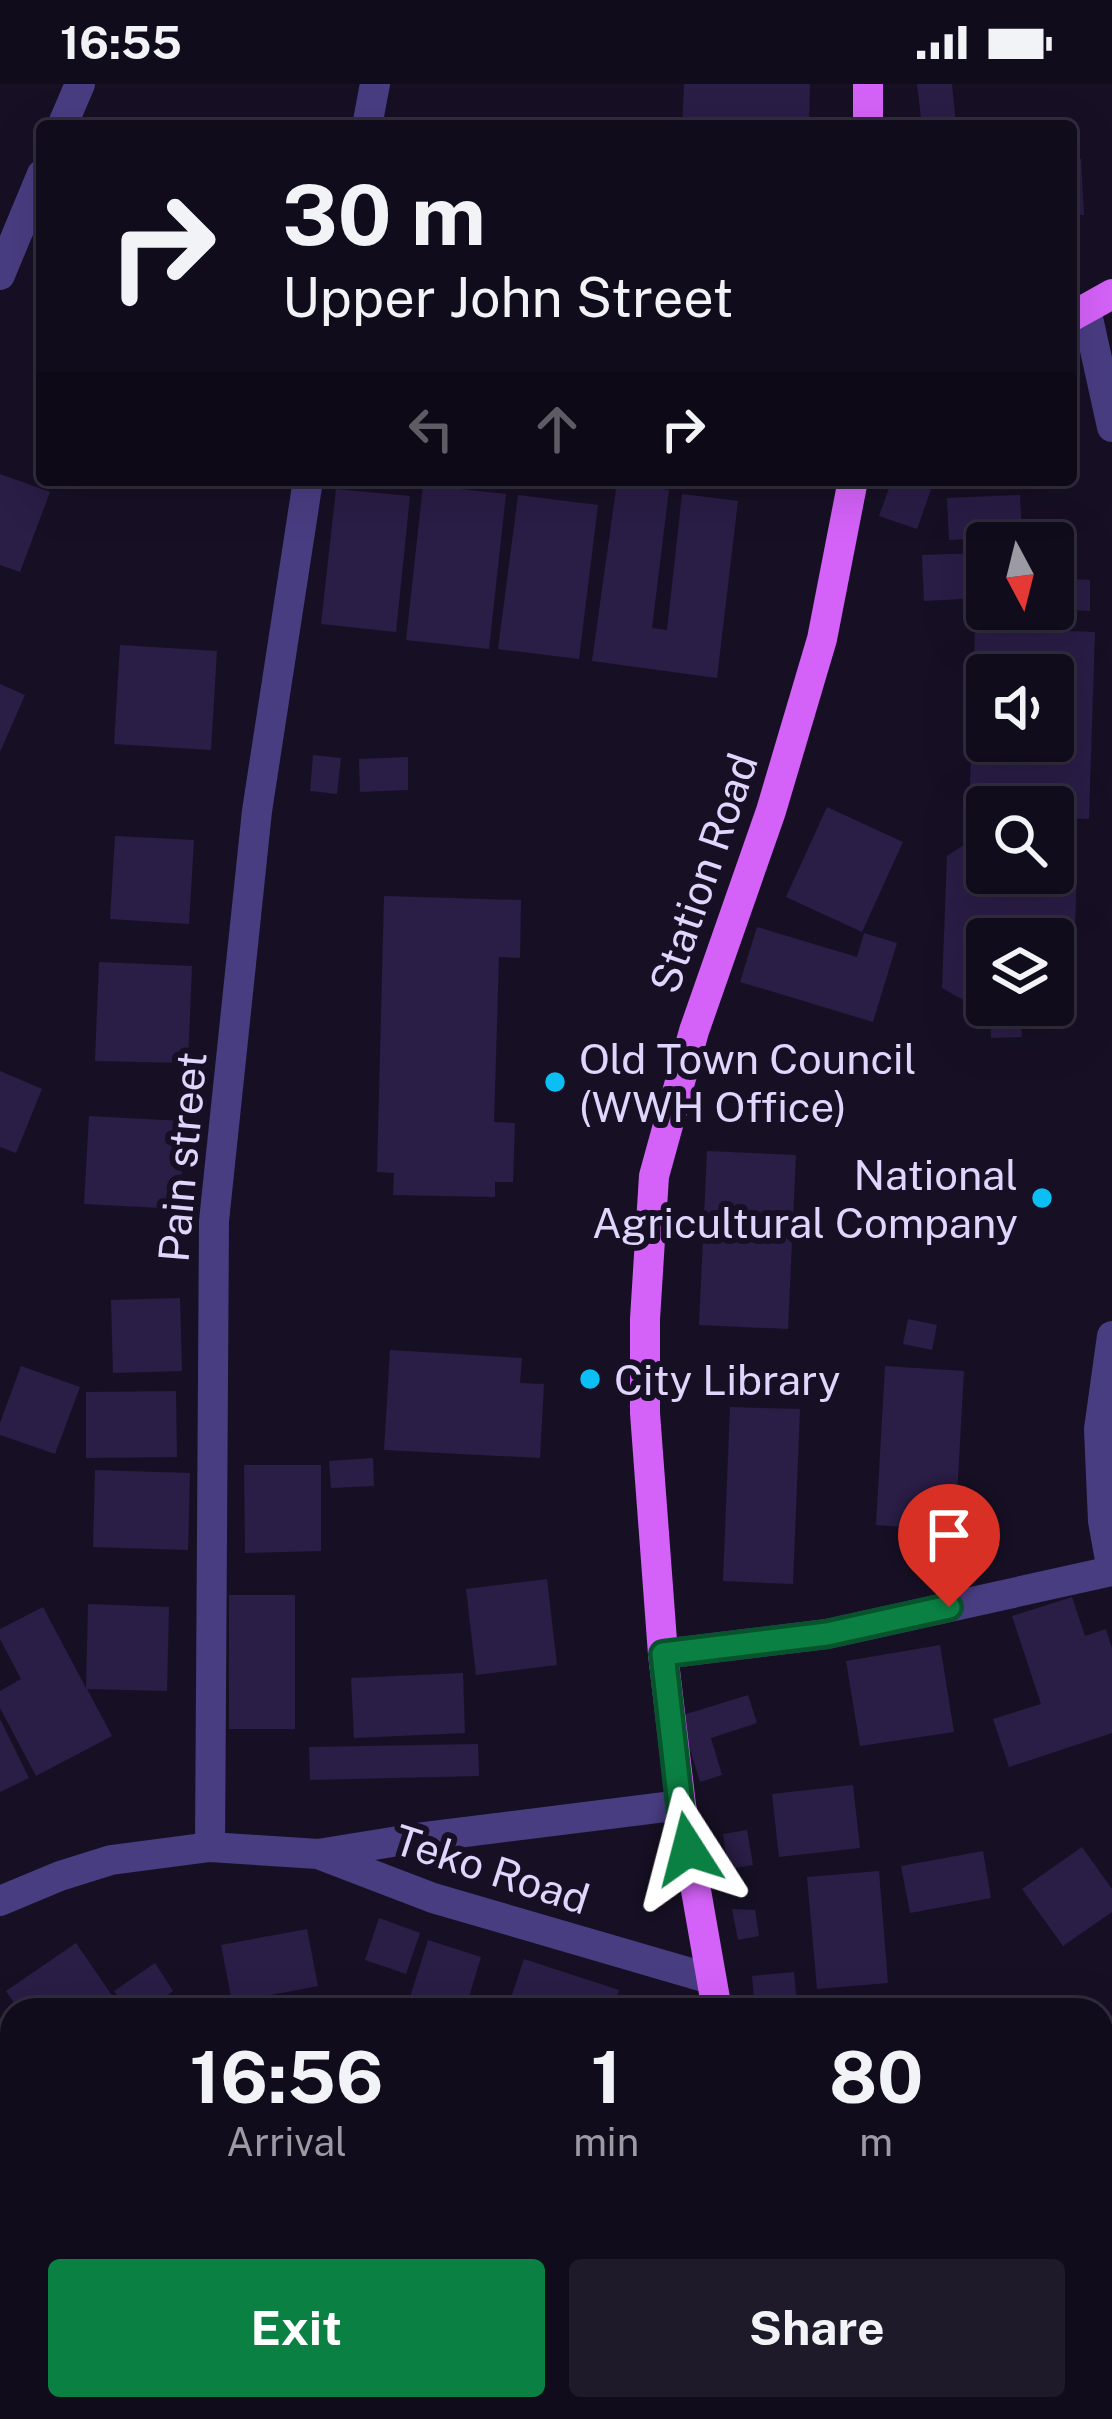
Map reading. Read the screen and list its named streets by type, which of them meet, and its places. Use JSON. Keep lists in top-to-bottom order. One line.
{"streets":{"main road":["Station Road"],"street":["Pain street","Teko Road"]},"crossings":[["Station Road","Teko Road"],["Pain street","Teko Road"]],"places":["Old Town Council (WWH Office)","National Agricultural Company","City Library"],"north":"bottom","page":{"status":"16:55","turn":["30 m","Upper John Street"],"eta":["16:56","Arrival","1","min","80","m"],"buttons":["Exit","Share"]}}
